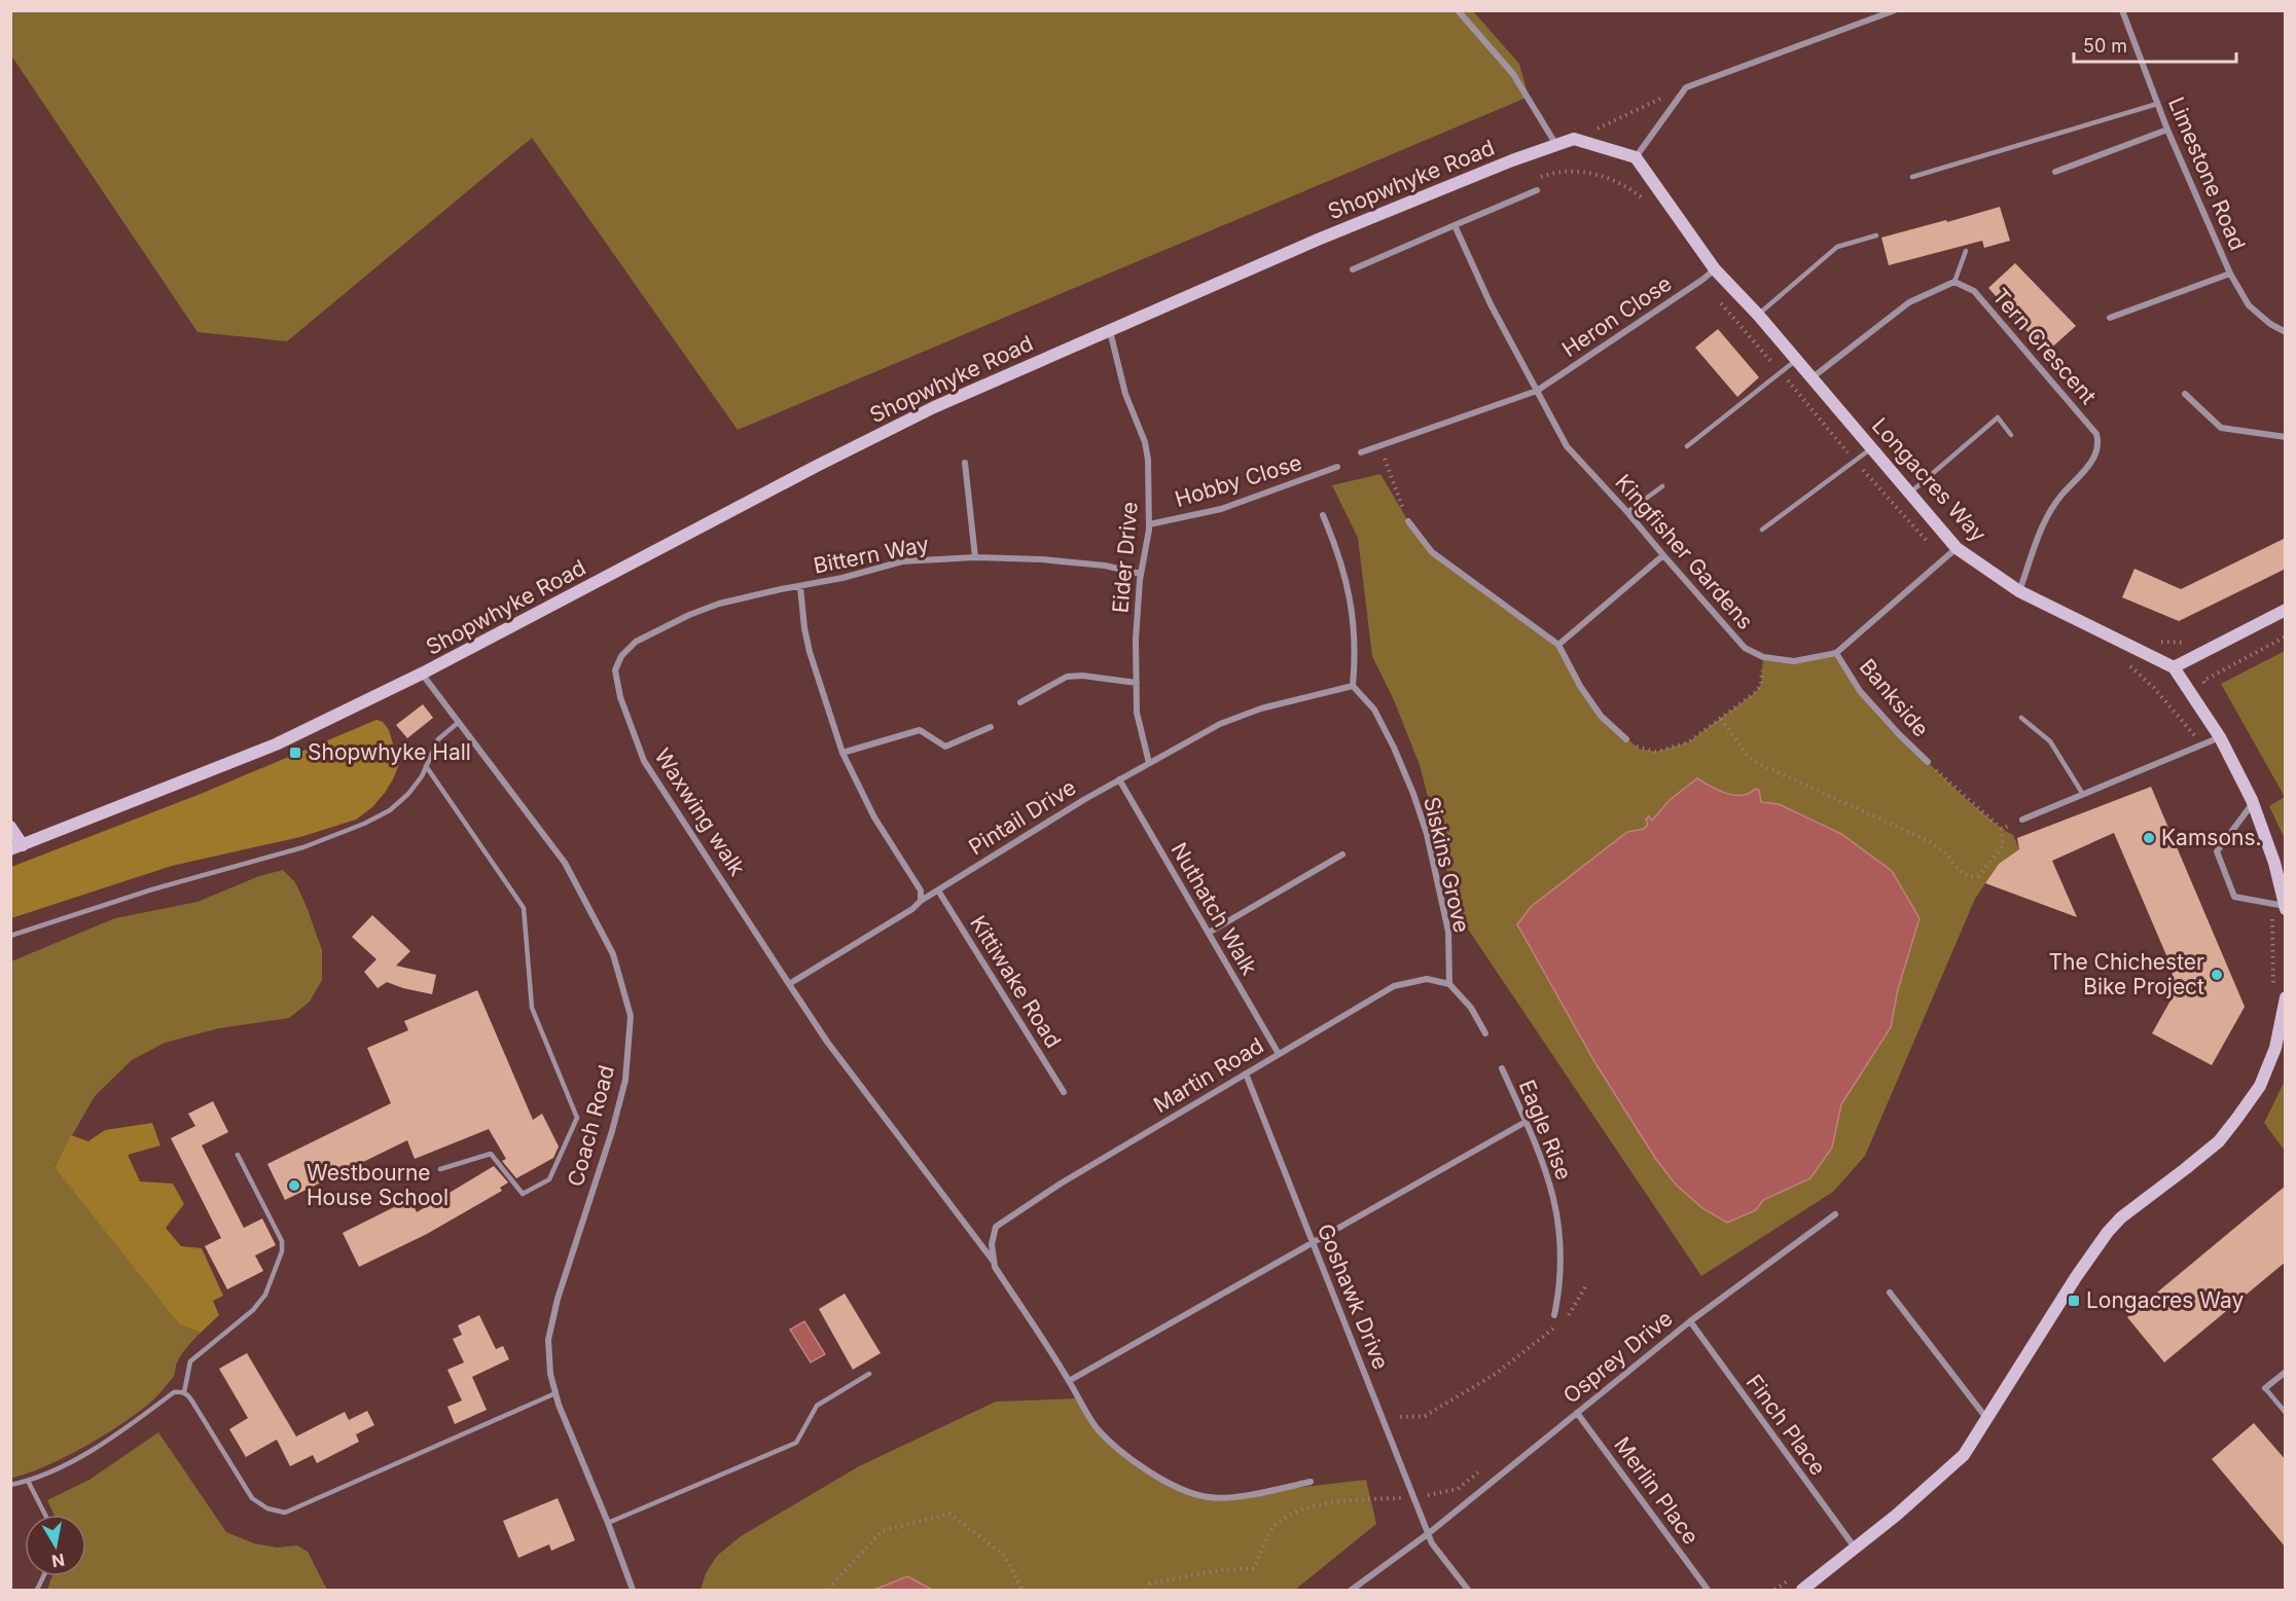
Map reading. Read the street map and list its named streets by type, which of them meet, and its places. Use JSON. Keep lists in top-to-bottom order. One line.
{"streets":{"main road":["Shopwhyke Road","Longacres Way"],"street":["Limestone Road","Heron Close","Tern Crescent","Hobby Close","Kingfisher Gardens","Bittern Way","Eider Drive","Bankside","Waxwing walk","Pintail Drive","Siskins Grove","Nuthatch Walk","Kittiwake Road","Martin Road","Coach Road","Eagle Rise","Goshawk Drive","Osprey Drive","Finch Place","Merlin Place"]},"crossings":[["Shopwhyke Road","Eider Drive"],["Shopwhyke Road","Coach Road"],["Heron Close","Longacres Way"],["Heron Close","Kingfisher Gardens"],["Tern Crescent","Longacres Way"],["Hobby Close","Eider Drive"],["Kingfisher Gardens","Bankside"],["Bittern Way","Eider Drive"],["Bittern Way","Waxwing walk"],["Bittern Way","Pintail Drive"],["Eider Drive","Pintail Drive"],["Waxwing walk","Pintail Drive"],["Pintail Drive","Siskins Grove"],["Pintail Drive","Nuthatch Walk"],["Pintail Drive","Kittiwake Road"],["Siskins Grove","Martin Road"],["Nuthatch Walk","Martin Road"],["Martin Road","Goshawk Drive"],["Goshawk Drive","Osprey Drive"],["Osprey Drive","Finch Place"],["Osprey Drive","Merlin Place"]],"places":{"transit":["Shopwhyke Hall","Longacres Way"],"other":["Kamsons.","The Chichester Bike Project","Westbourne House School"]},"scale_bar":"50 m","north":"bottom"}
